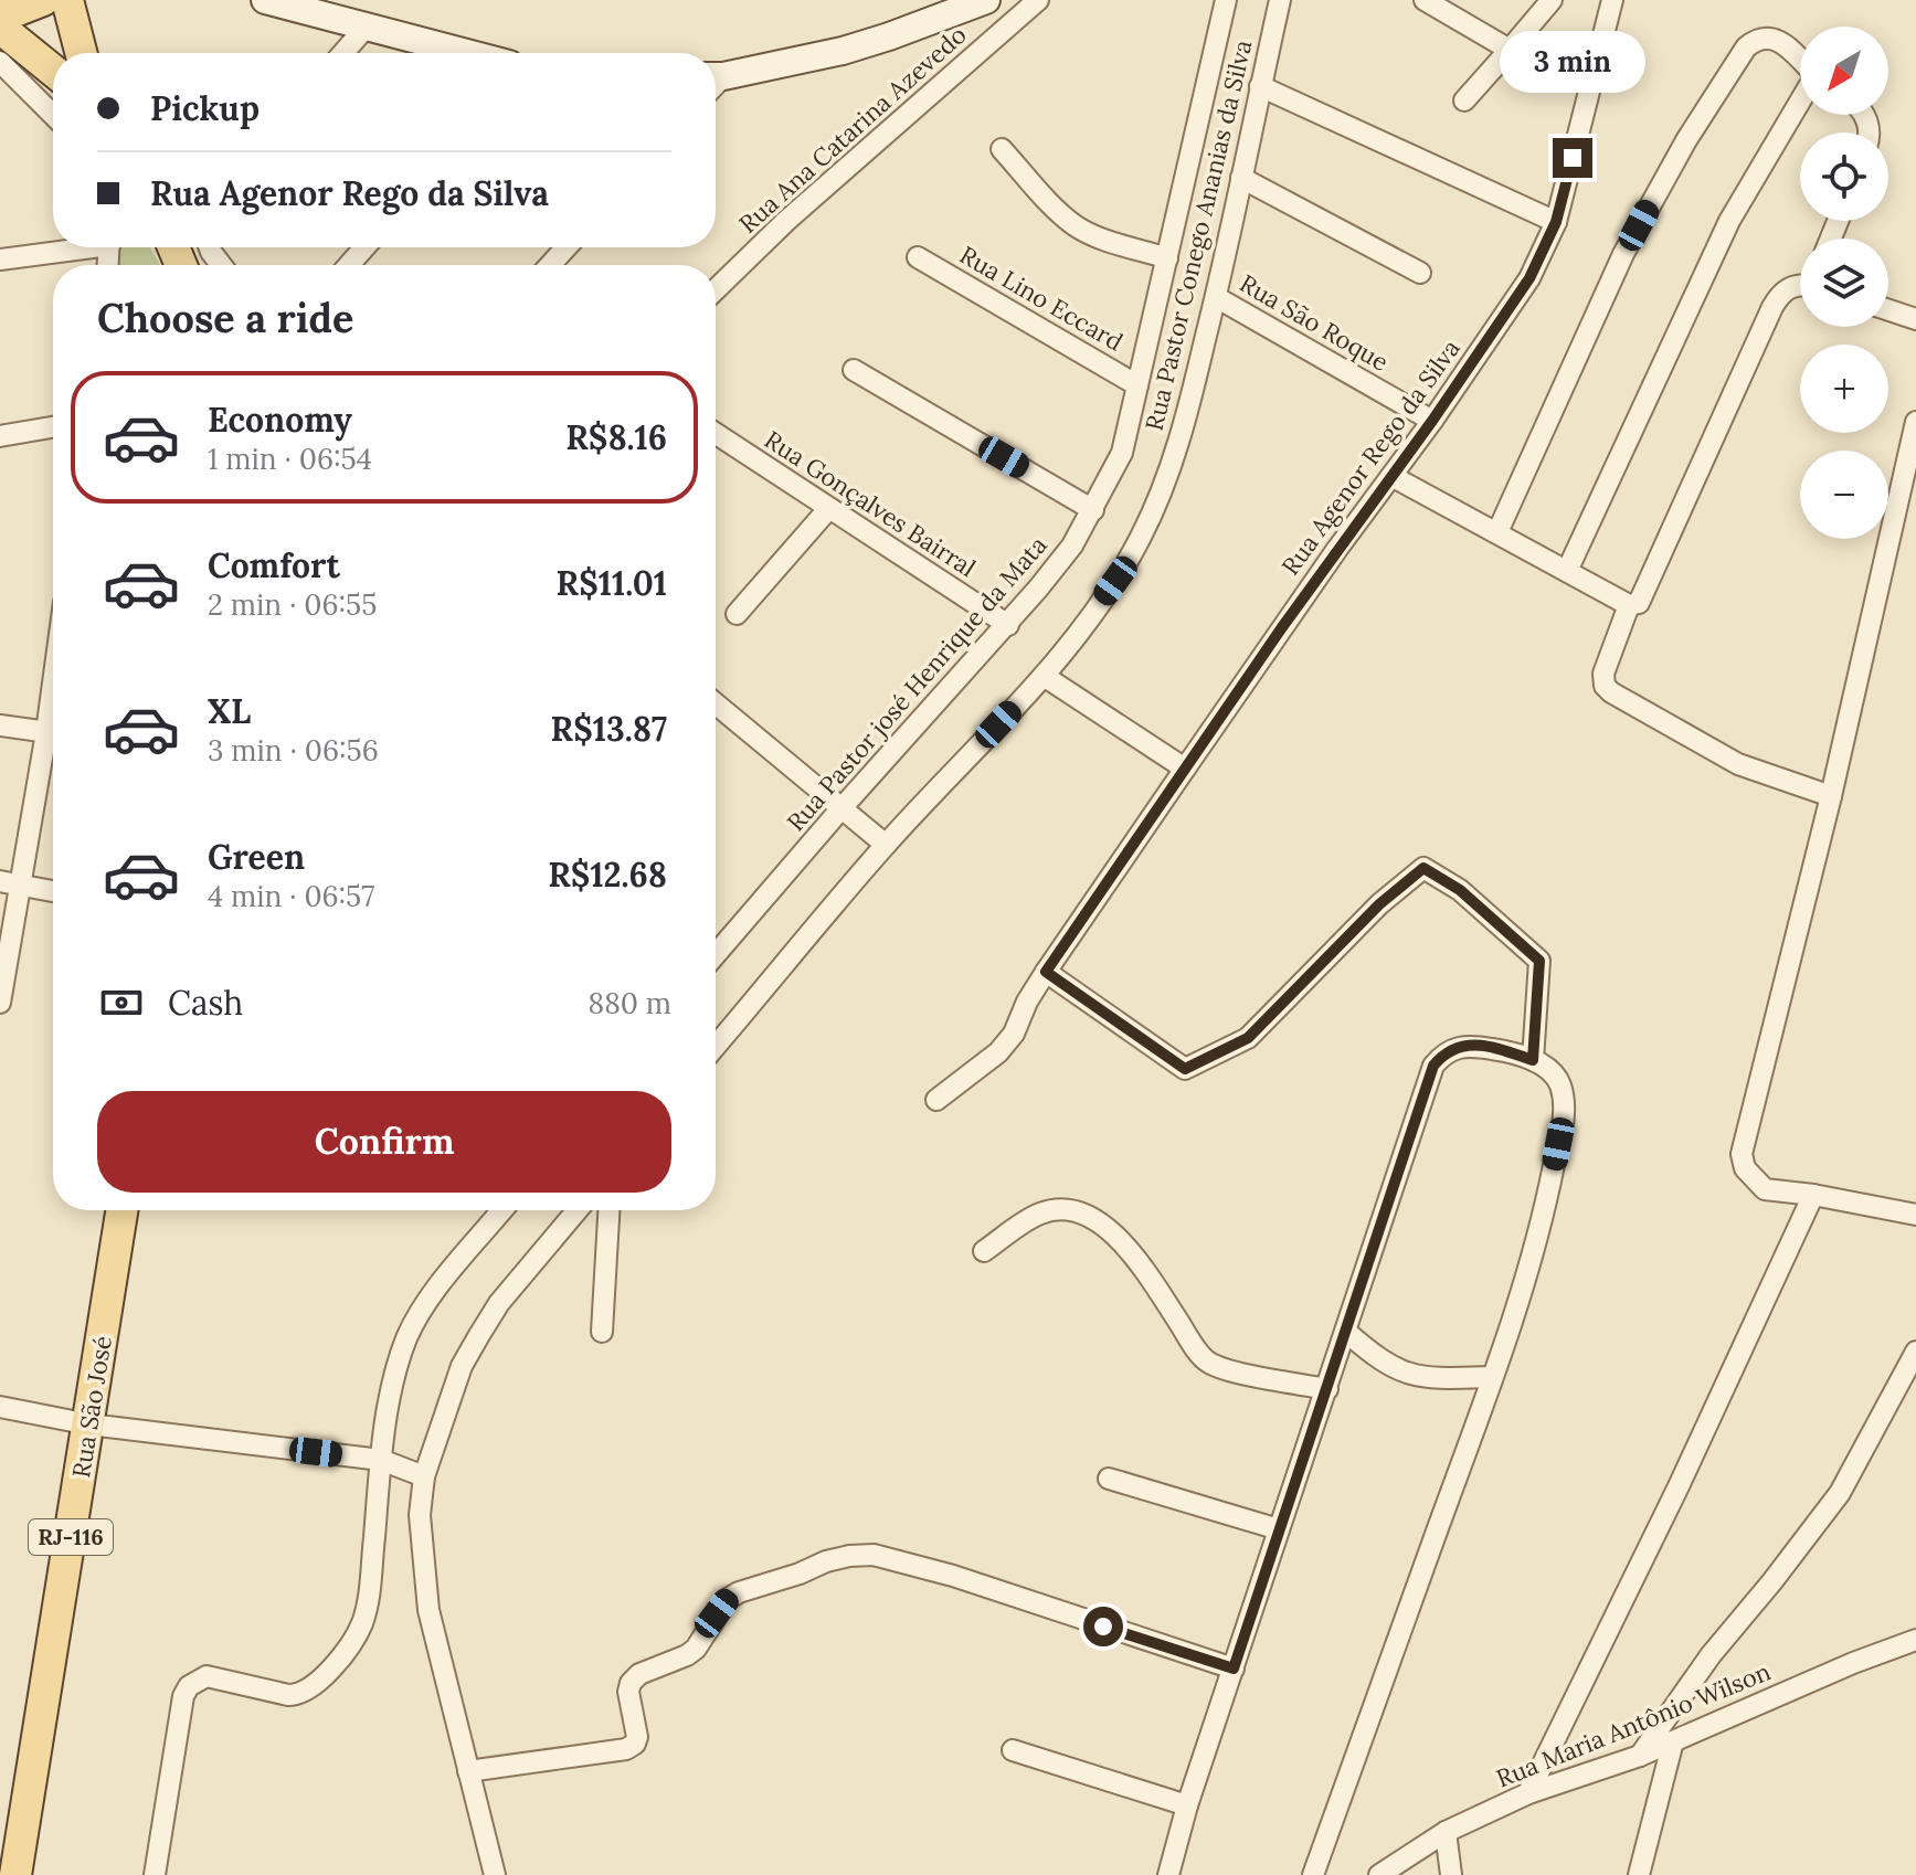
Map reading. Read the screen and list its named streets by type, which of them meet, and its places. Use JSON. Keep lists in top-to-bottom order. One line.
{"streets":{"main road":["Rua São José","RJ-116"],"street":["Rua Ana Catarina Azevedo","Rua Pastor Conego Ananias da Silva","Rua Lino Eccard","Rua São Roque","Rua Agenor Rego da Silva","Rua Gonçalves Bairral","Rua Pastor josé Henrique da Mata","Rua Maria Antônio Wilson"]},"crossings":[["Rua Pastor Conego Ananias da Silva","Rua São Roque"],["Rua Lino Eccard","Rua Pastor josé Henrique da Mata"],["Rua São Roque","Rua Agenor Rego da Silva"],["Rua Gonçalves Bairral","Rua Pastor josé Henrique da Mata"]],"north":"bottom left","page":{"map_buttons":["+","−"],"bubble":"3 min","banner":["Pickup","Rua Agenor Rego da Silva"],"heading":"Choose a ride","list":[{"name":"Economy","note":"1 min · 06:54","value":"R$8.16"},{"name":"Comfort","note":"2 min · 06:55","value":"R$11.01"},{"name":"XL","note":"3 min · 06:56","value":"R$13.87"},{"name":"Green","note":"4 min · 06:57","value":"R$12.68"}],"pay":["Cash","880 m"],"buttons":"Confirm"}}
